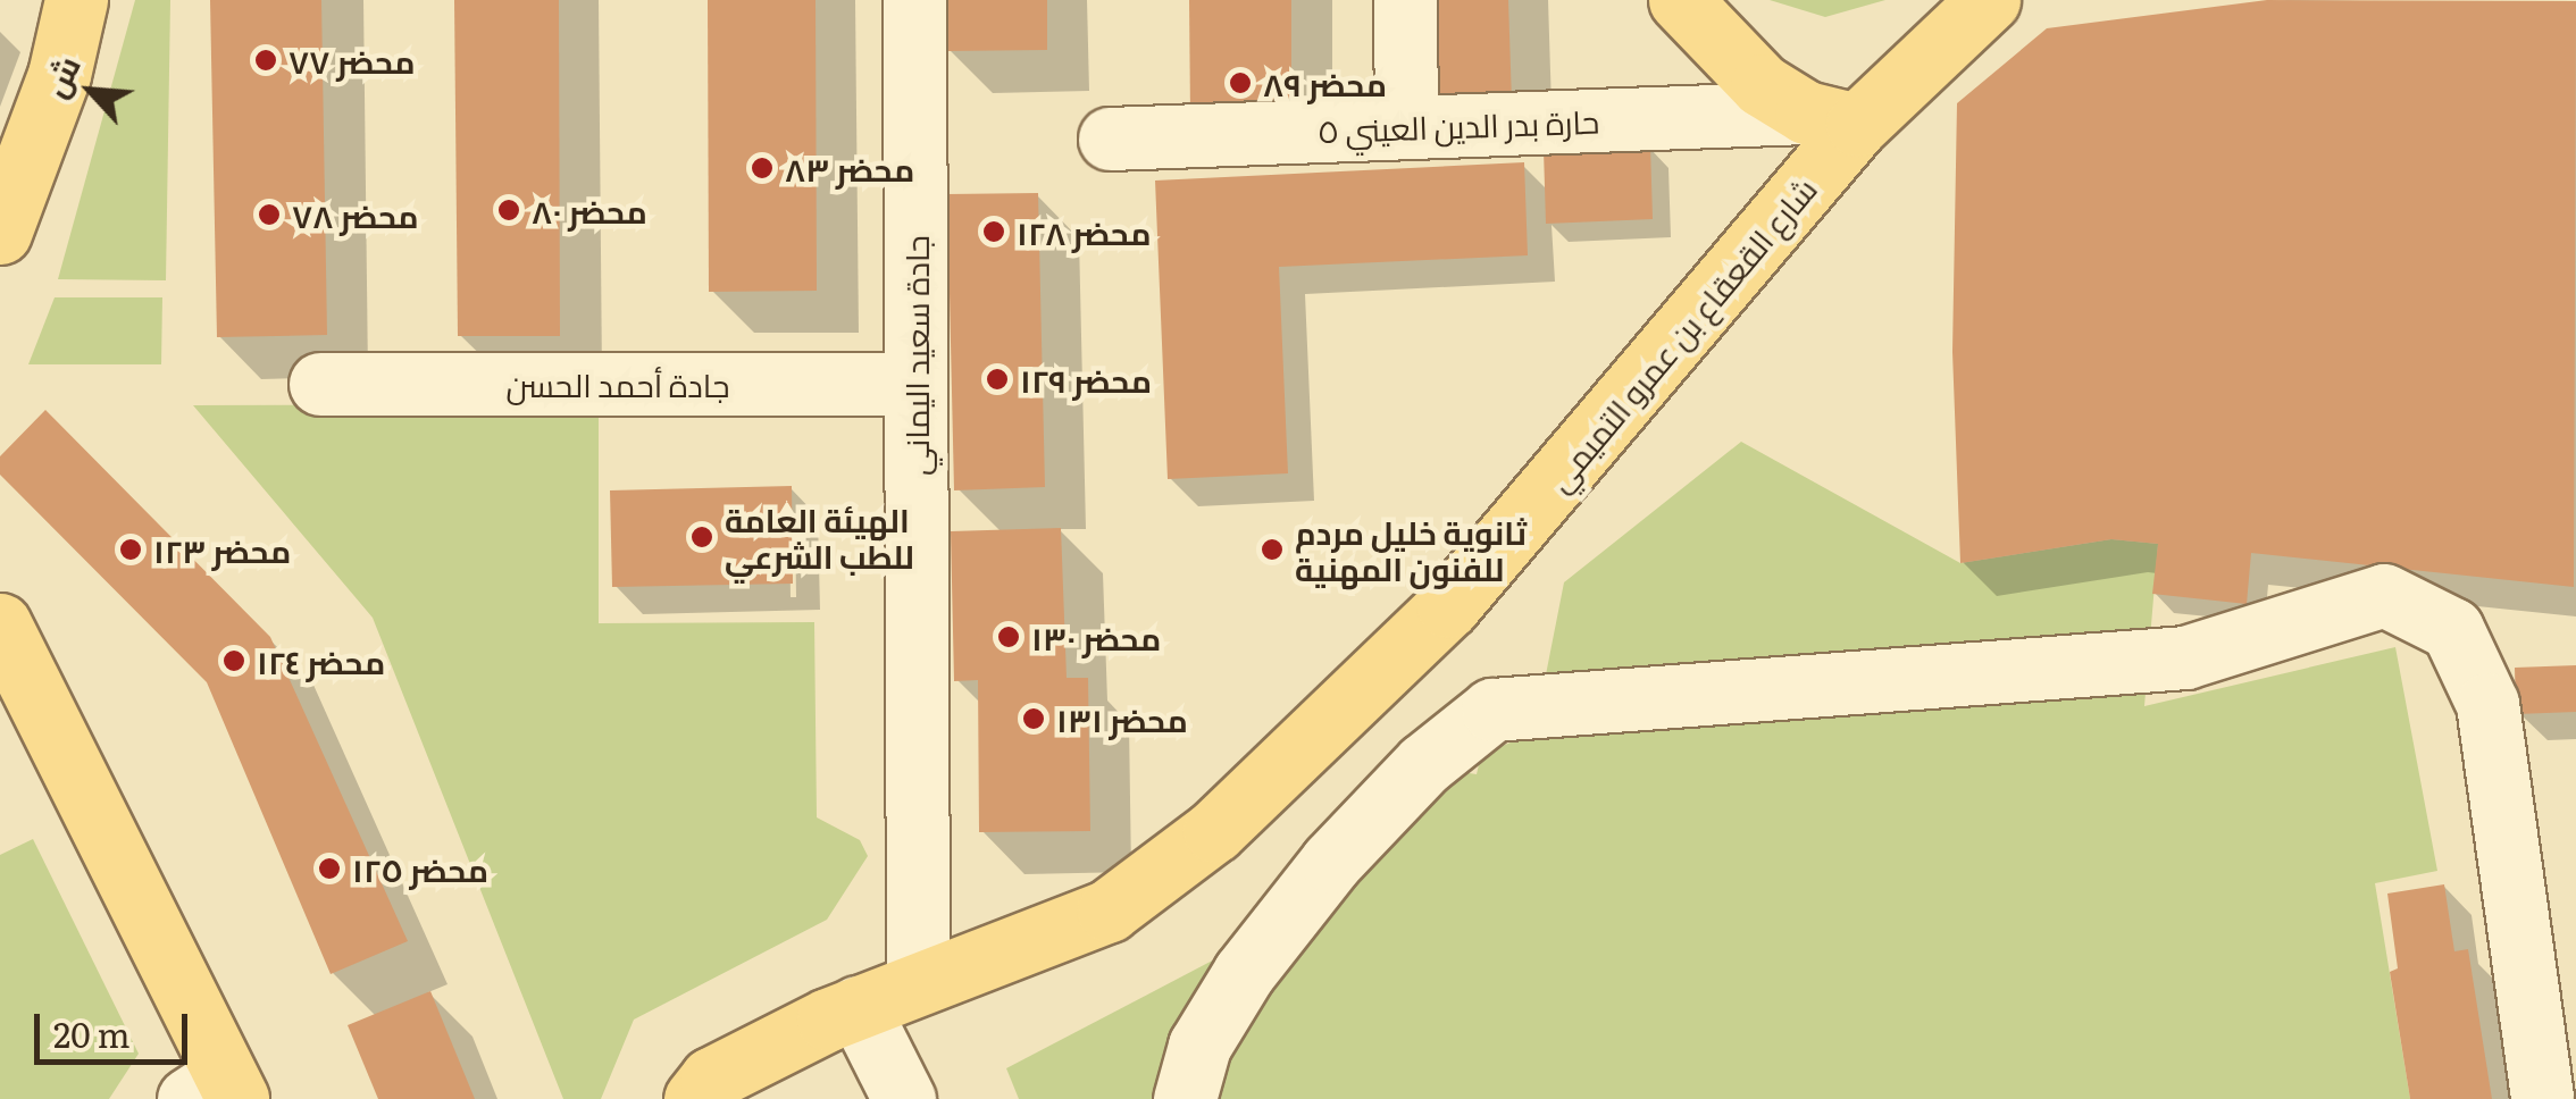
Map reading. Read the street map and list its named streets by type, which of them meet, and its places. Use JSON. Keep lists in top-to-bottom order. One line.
{"streets":{"main road":["شارع القعقاع بن عمرو التميمي"],"street":["حارة بدر الدين العيني ٥","جادة سعيد اليماني","جادة أحمد الحسن"]},"crossings":[["حارة بدر الدين العيني ٥","شارع القعقاع بن عمرو التميمي"],["شارع القعقاع بن عمرو التميمي","جادة سعيد اليماني"],["جادة سعيد اليماني","جادة أحمد الحسن"]],"places":["محضر ٧٧","محضر ٨٩","محضر ٨٣","محضر ٨٠","محضر ٧٨","محضر ١٢٨","محضر ١٢٩","الهيئة العامة للطب الشرعي","محضر ١٢٣","ثانوية خليل مردم للفنون المهنية","محضر ١٣٠","محضر ١٢٤","محضر ١٣١","محضر ١٢٥"],"scale_bar":"20 m","north":"top left"}
